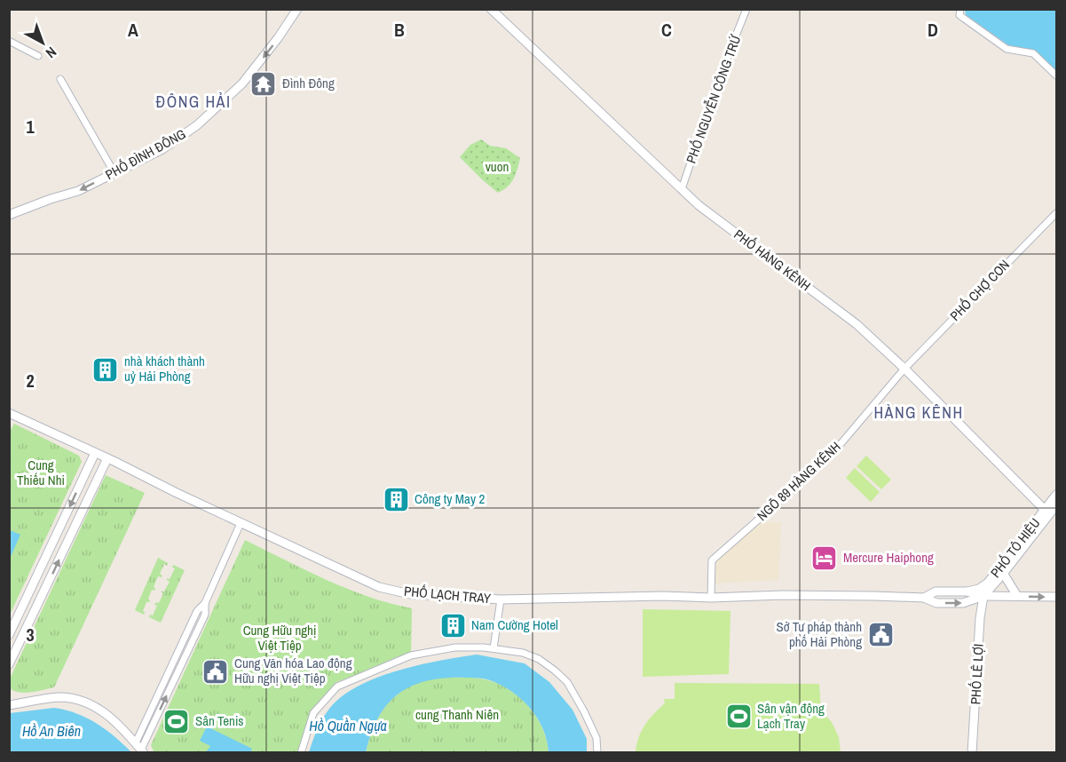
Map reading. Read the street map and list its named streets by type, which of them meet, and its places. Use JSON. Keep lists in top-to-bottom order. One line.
{"streets":{"main road":["PHỐ ĐÌNH ĐÔNG","PHỐ HÀNG KÊNH","PHỐ TÔ HIỆU","PHỐ LẠCH TRAY","PHỐ LÊ LỢI"],"street":["PHỐ NGUYỄN CÔNG TRỨ","PHỐ CHỢ CON","NGÕ 89 HÀNG KÊNH"]},"crossings":[["PHỐ NGUYỄN CÔNG TRỨ","PHỐ HÀNG KÊNH"],["PHỐ HÀNG KÊNH","PHỐ CHỢ CON"],["PHỐ HÀNG KÊNH","NGÕ 89 HÀNG KÊNH"],["PHỐ HÀNG KÊNH","PHỐ TÔ HIỆU"],["PHỐ CHỢ CON","NGÕ 89 HÀNG KÊNH"],["NGÕ 89 HÀNG KÊNH","PHỐ LẠCH TRAY"],["PHỐ TÔ HIỆU","PHỐ LẠCH TRAY"],["PHỐ TÔ HIỆU","PHỐ LÊ LỢI"],["PHỐ LẠCH TRAY","PHỐ LÊ LỢI"]],"one_way":["PHỐ ĐÌNH ĐÔNG"],"districts":["ĐÔNG HẢI","HÀNG KÊNH"],"water":["Hồ Quần Ngựa","Hồ An Biên"],"parks":["vuon","Cung Thiếu Nhi","Cung Hữu nghị Việt Tiệp","cung Thanh Niên"],"places":{"temple":["Đình Đông"],"building":["nhà khách thành uỷ Hải Phòng","Công ty May 2","Nam Cường Hotel"],"hotel":["Mercure Haiphong"],"public building":["Sở Tư pháp thành phố Hải Phòng","Cung Văn hóa Lao động Hữu nghị Việt Tiệp"],"sports":["Sân vận động Lạch Tray","Sân Tenis"]},"north":"bottom right","grid":{"columns":["A","B","C","D"],"rows":["1","2","3"]}}
